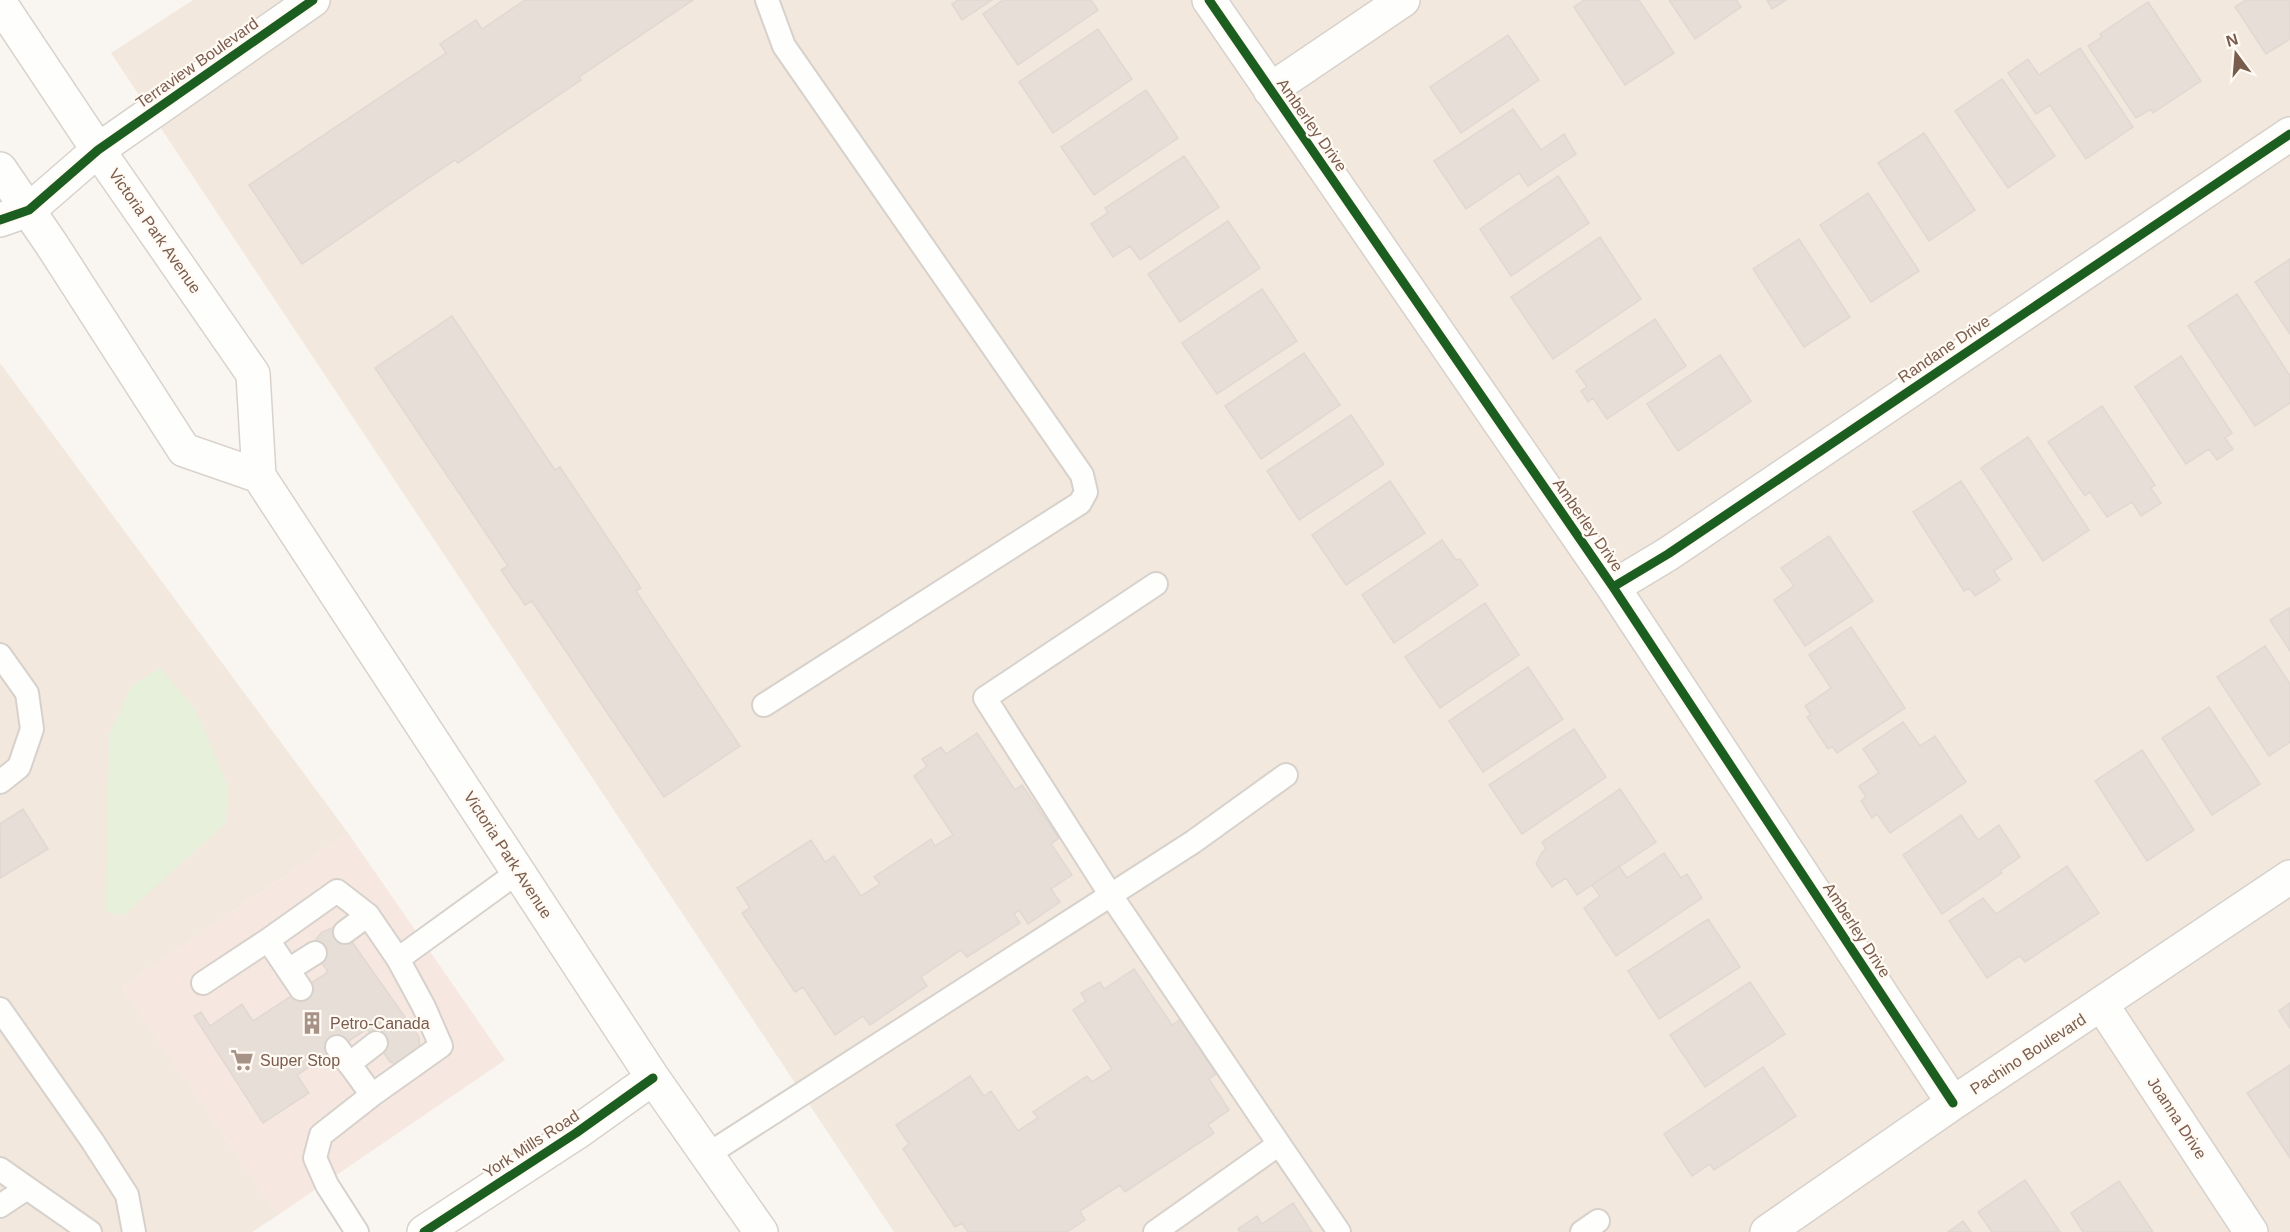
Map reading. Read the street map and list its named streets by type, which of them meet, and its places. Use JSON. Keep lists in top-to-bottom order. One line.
{"streets":{"street":["Terraview Boulevard","Amberley Drive","Victoria Park Avenue","Randane Drive","Pachino Boulevard","Joanna Drive","York Mills Road"]},"crossings":[["Terraview Boulevard","Victoria Park Avenue"],["Amberley Drive","Randane Drive"],["Amberley Drive","Pachino Boulevard"],["Victoria Park Avenue","York Mills Road"],["Pachino Boulevard","Joanna Drive"]],"places":{"building":["Petro-Canada"],"supermarket":["Super Stop"]},"north":"top"}
